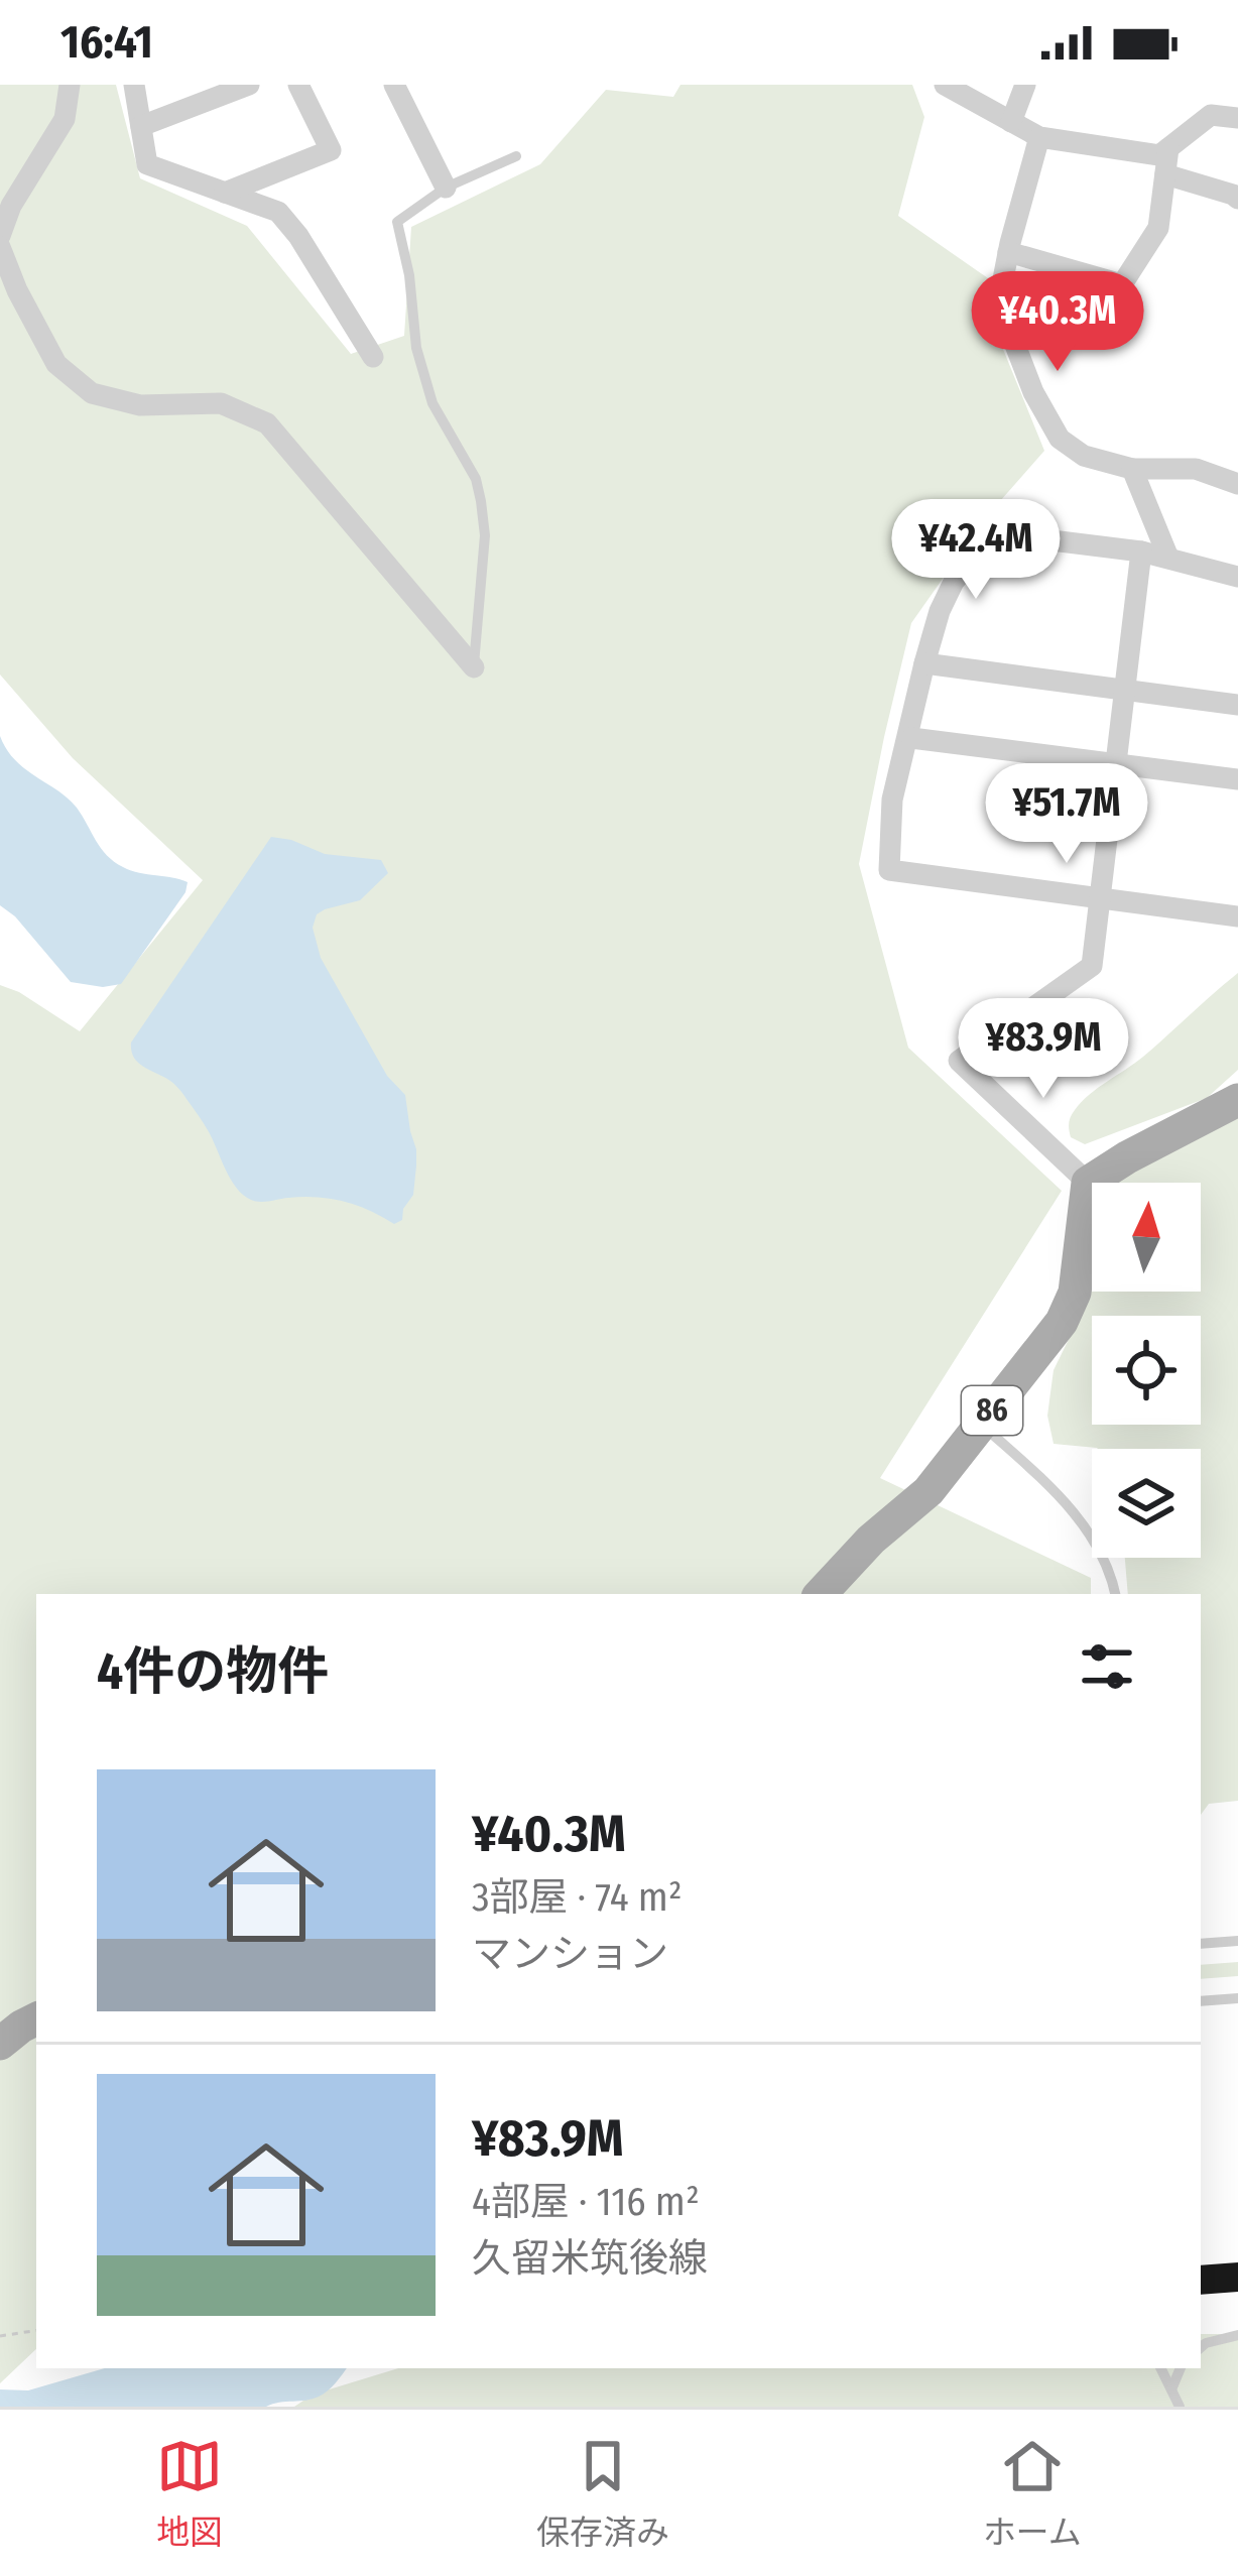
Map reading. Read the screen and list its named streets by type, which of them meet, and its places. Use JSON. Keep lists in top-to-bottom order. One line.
{"streets":{"main road":["86"]},"north":"top","page":{"status":"16:41","price":["¥40.3M","¥42.4M","¥51.7M","¥83.9M"],"heading":"4件の物件","list":[{"name":"¥40.3M","note":"3部屋 · 74 m² · マンション"},{"name":"¥83.9M","note":"4部屋 · 116 m² · 久留米筑後線"}],"tabs":["地図","保存済み","ホーム"]}}
